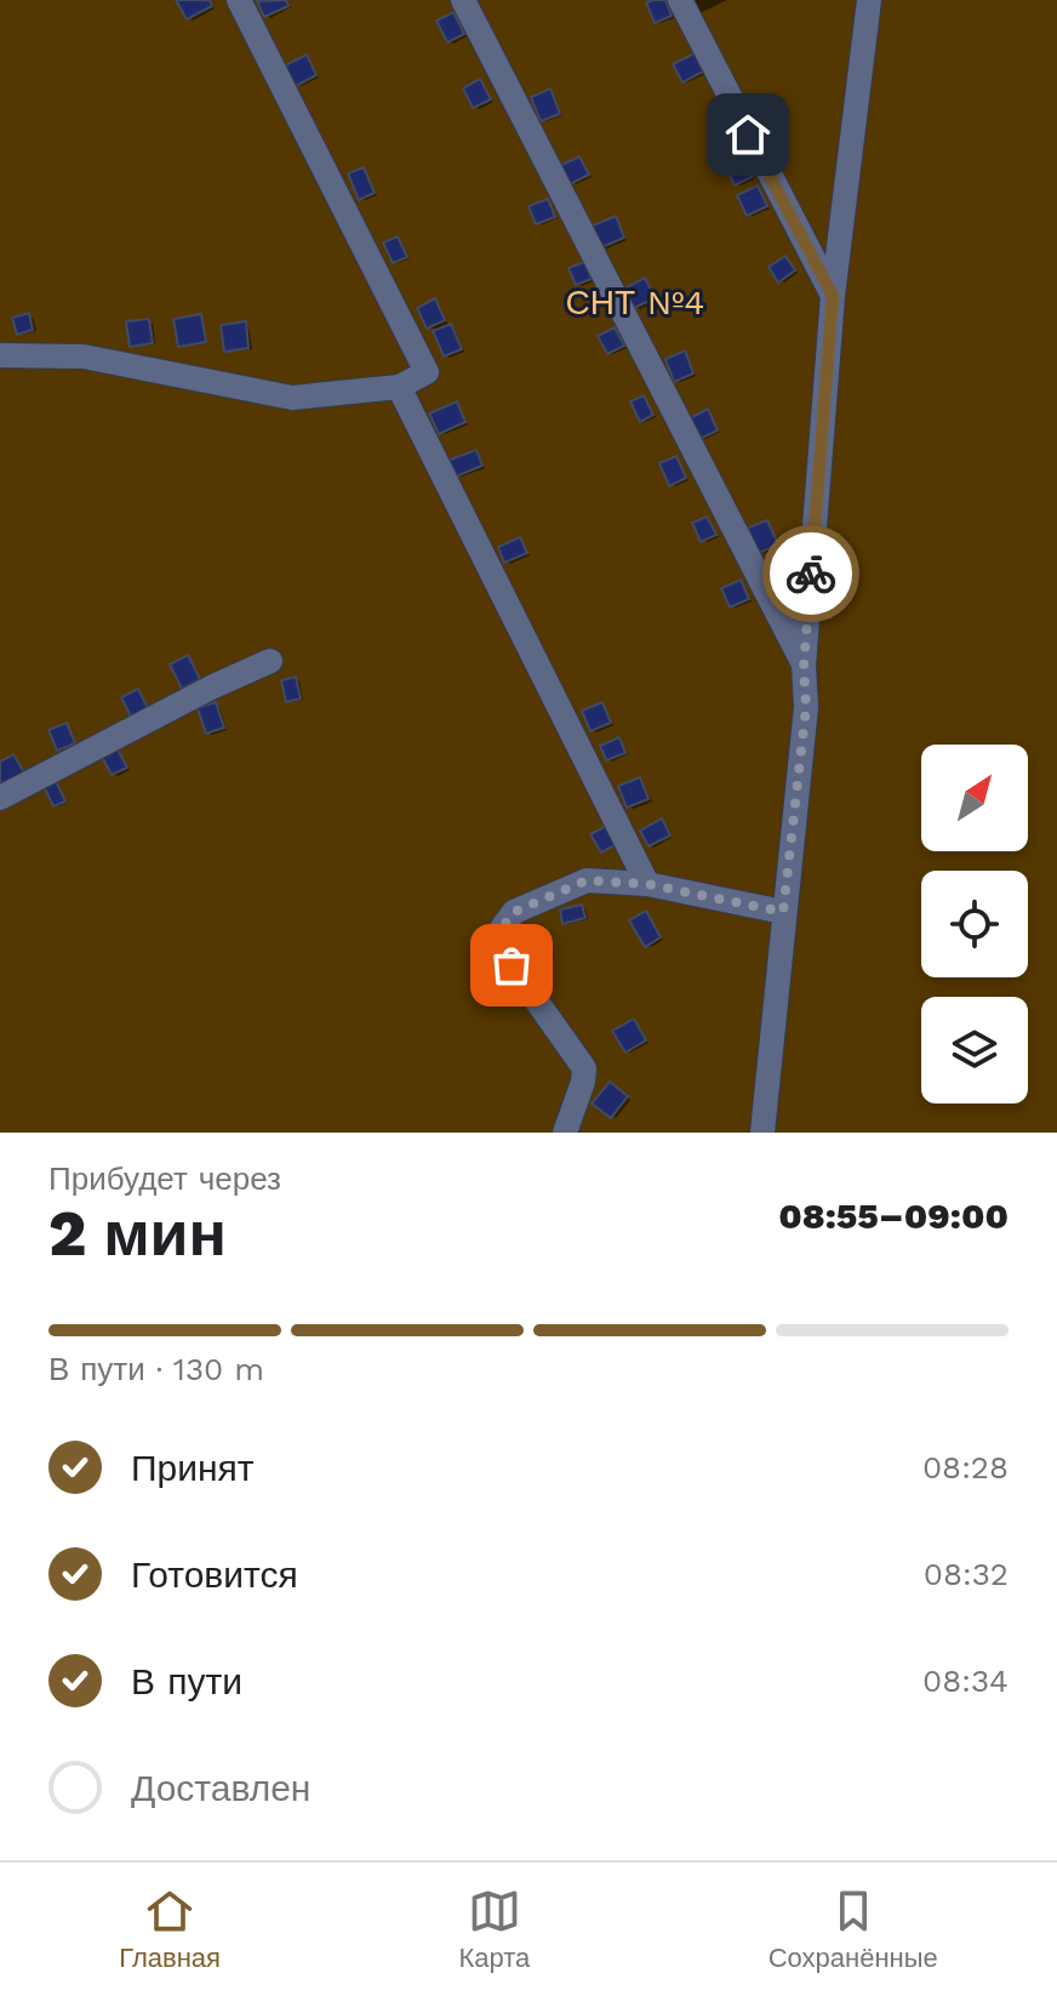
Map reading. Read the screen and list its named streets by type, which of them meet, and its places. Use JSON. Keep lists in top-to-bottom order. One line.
{"parks":["СНТ №4"],"north":"top right","page":{"heading":["2 мин","Прибудет через","08:55–09:00"],"bar":"В пути · 130 m","list":[["Принят","08:28"],["Готовится","08:32"],["В пути","08:34"],"Доставлен"],"tabs":["Главная","Карта","Сохранённые"]}}
